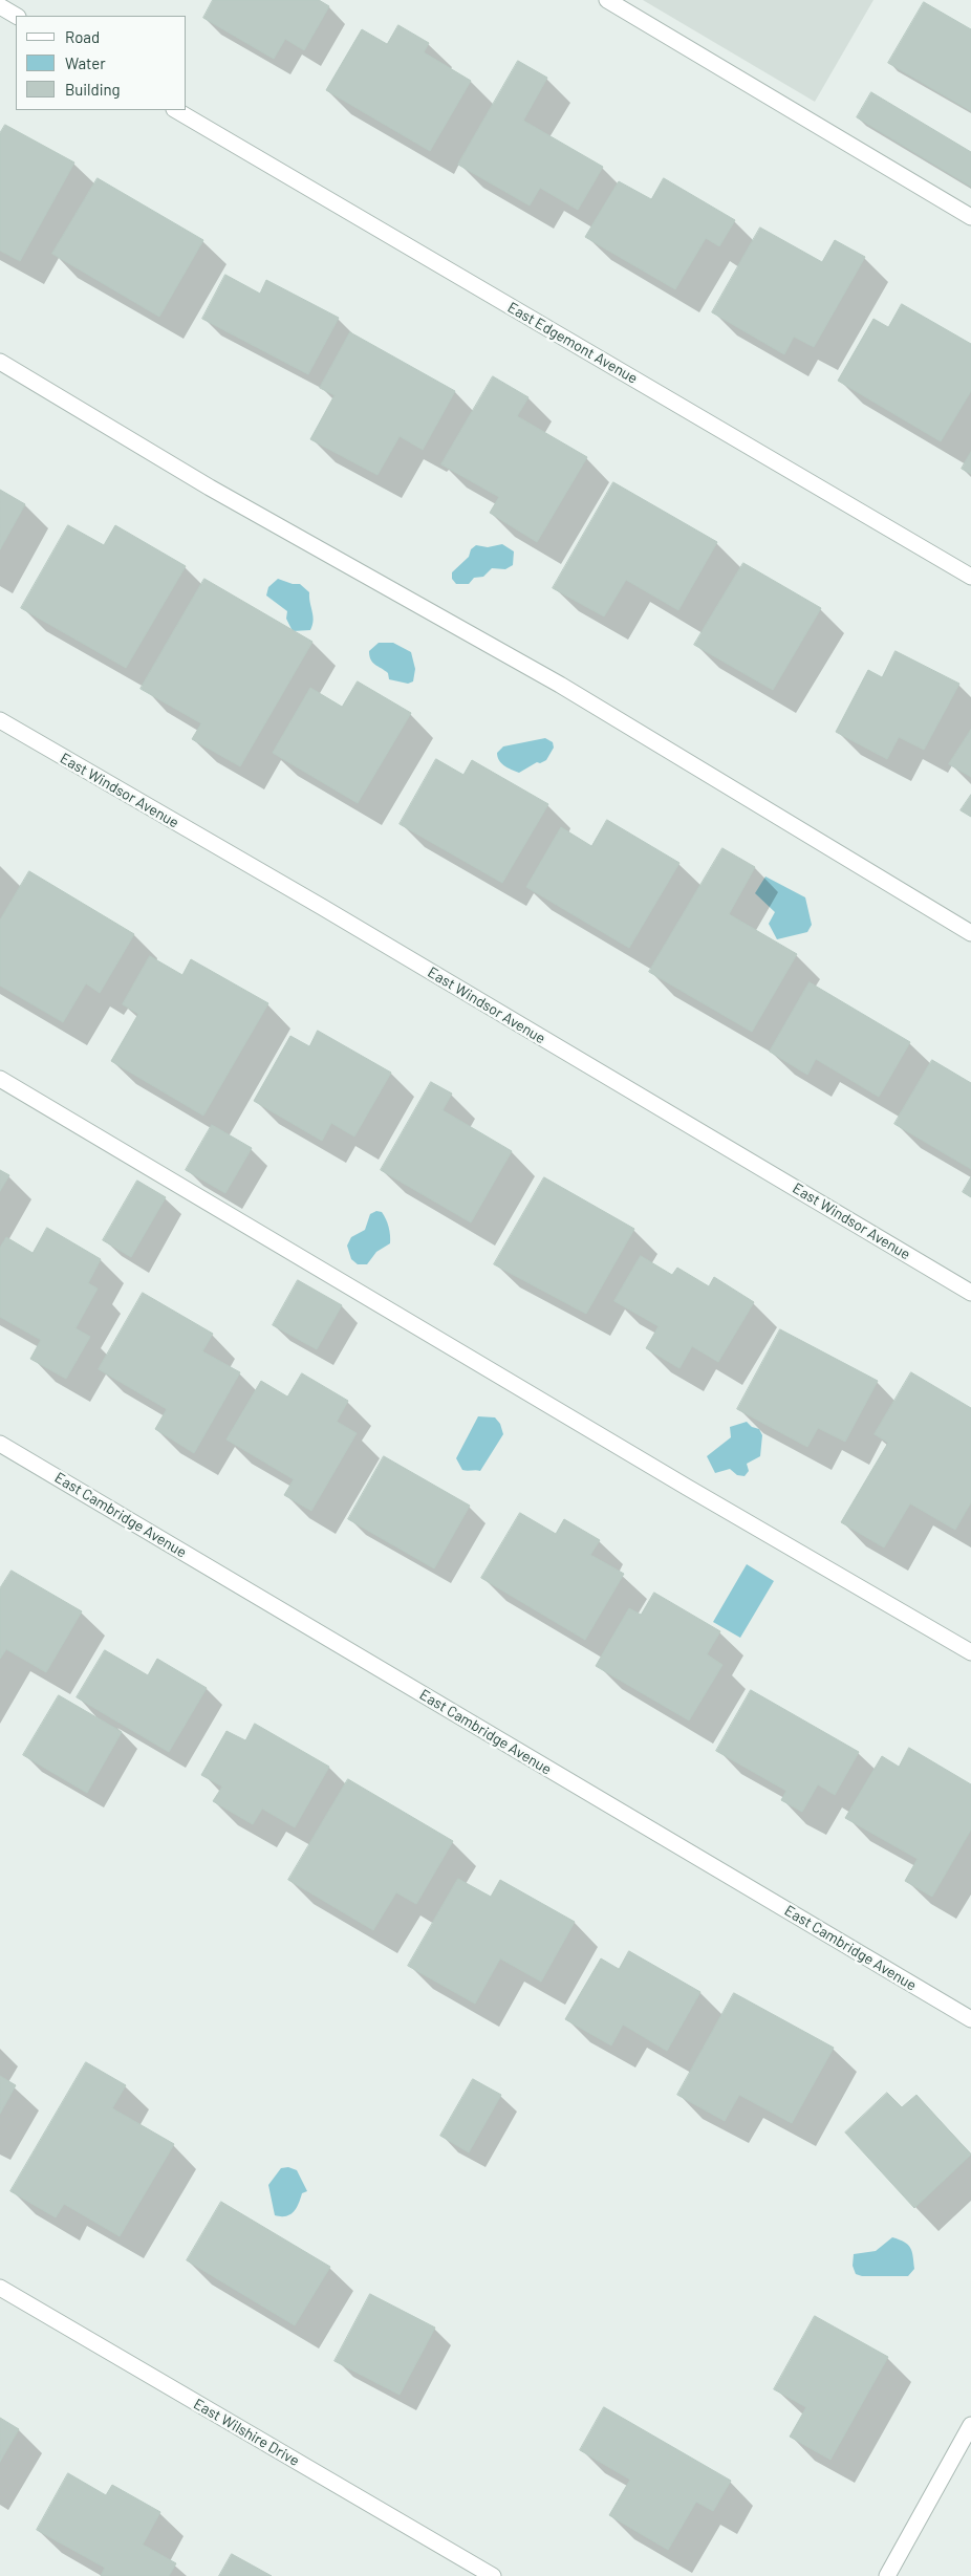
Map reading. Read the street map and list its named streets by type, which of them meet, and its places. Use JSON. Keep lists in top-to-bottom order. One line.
{"streets":{"street":["East Edgemont Avenue","East Windsor Avenue","East Cambridge Avenue","East Wilshire Drive"]},"legend":["Road","Water","Building"]}
